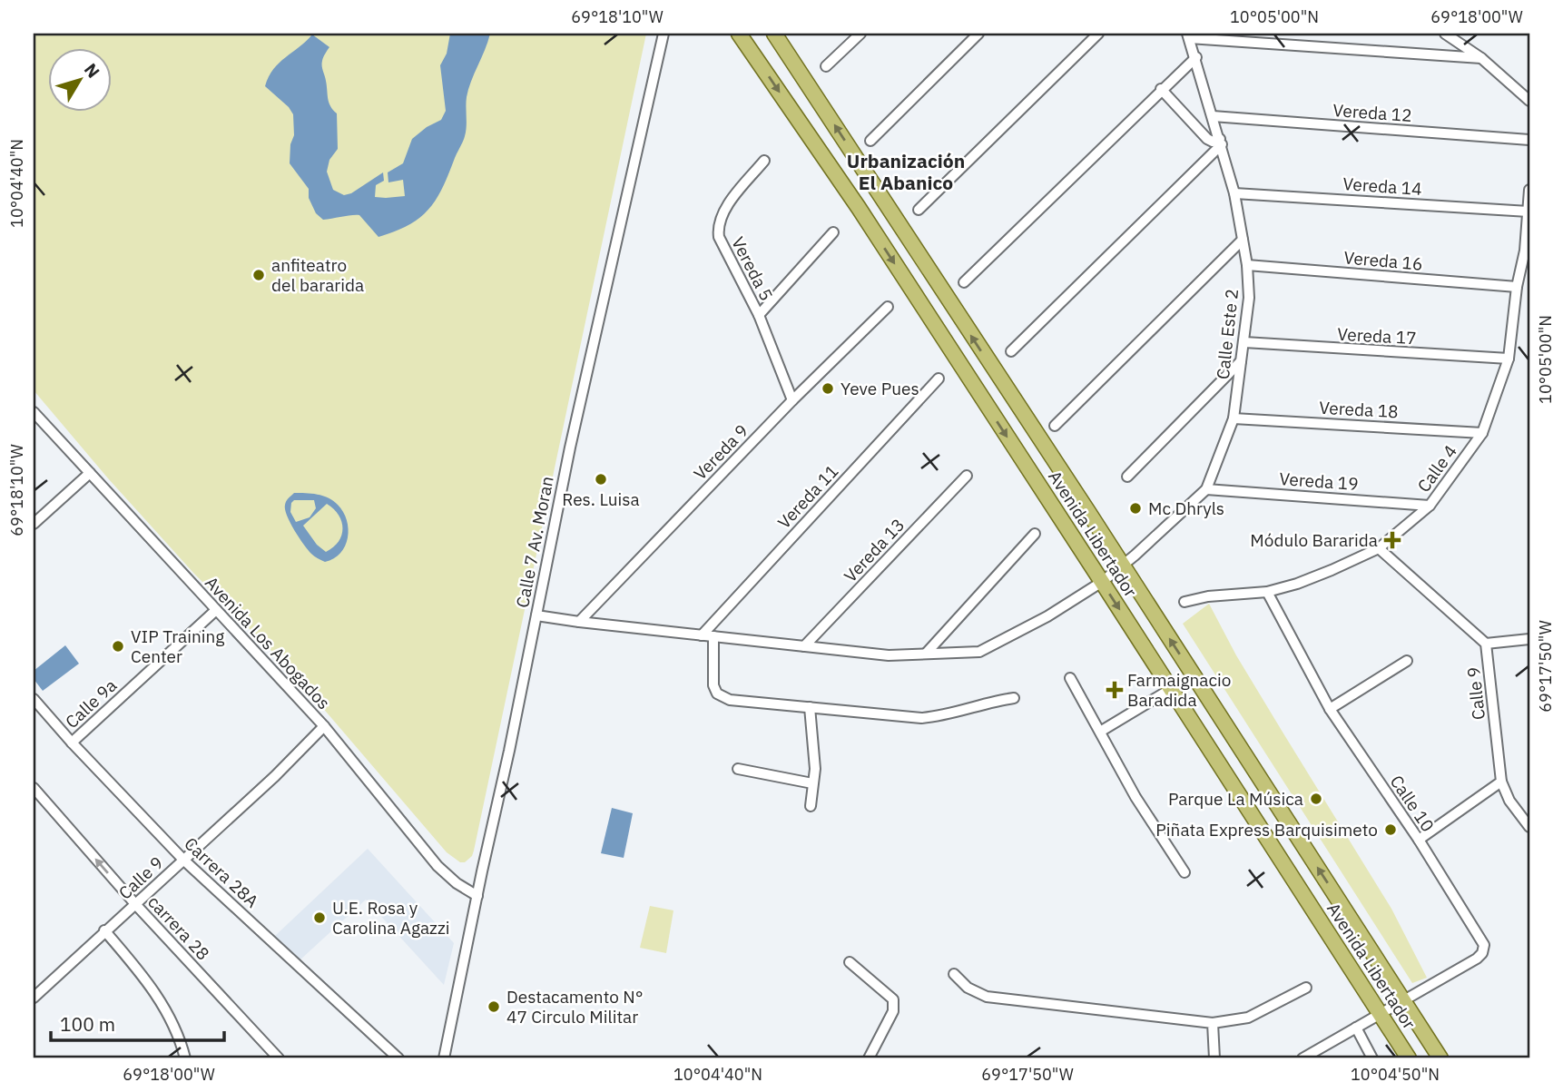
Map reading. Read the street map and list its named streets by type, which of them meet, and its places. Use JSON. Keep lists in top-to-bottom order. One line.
{"streets":{"main road":["Avenida Libertador"],"street":["Vereda 12","Vereda 14","Vereda 16","Vereda 5","Calle Este 2","Vereda 17","Vereda 18","Vereda 9","Calle 4","Vereda 19","Vereda 11","Calle 7 Av. Moran","Vereda 13","Avenida Los Abogados","Calle 9","Calle 9a","Calle 10","Carrera 28A","carrera 28"]},"crossings":[["Vereda 12","Calle Este 2"],["Vereda 14","Calle Este 2"],["Vereda 14","Calle 4"],["Vereda 16","Calle Este 2"],["Vereda 16","Calle 4"],["Vereda 5","Vereda 9"],["Calle Este 2","Vereda 17"],["Calle Este 2","Vereda 18"],["Calle Este 2","Vereda 9"],["Calle Este 2","Vereda 19"],["Calle Este 2","Vereda 11"],["Calle Este 2","Avenida Libertador"],["Calle Este 2","Calle 7 Av. Moran"],["Calle Este 2","Vereda 13"],["Vereda 17","Calle 4"],["Vereda 18","Calle 4"],["Calle 4","Vereda 19"],["Calle 4","Calle 9"],["Calle 4","Calle 10"],["Avenida Libertador","Calle 10"],["Calle 7 Av. Moran","Avenida Los Abogados"],["Avenida Los Abogados","Calle 9"],["Avenida Los Abogados","Calle 9a"],["Calle 9","Carrera 28A"],["Calle 9","carrera 28"],["Calle 9a","Carrera 28A"]],"one_way":["carrera 28"],"districts":["Urbanización El Abanico"],"places":{"other":["anfiteatro del bararida","Yeve Pues","Res. Luisa","Mc Dhryls","VIP Training Center","Parque La Música","Piñata Express Barquisimeto","U.E. Rosa y Carolina Agazzi","Destacamento N° 47 Circulo Militar"],"health":["Módulo Bararida","Farmaignacio Baradida"]},"scale_bar":"100 m","north":"top right","coordinates":["69°18'10\"W","10°05'00\"N","69°18'00\"W","10°04'40\"N","69°17'50\"W","10°04'50\"N"]}
